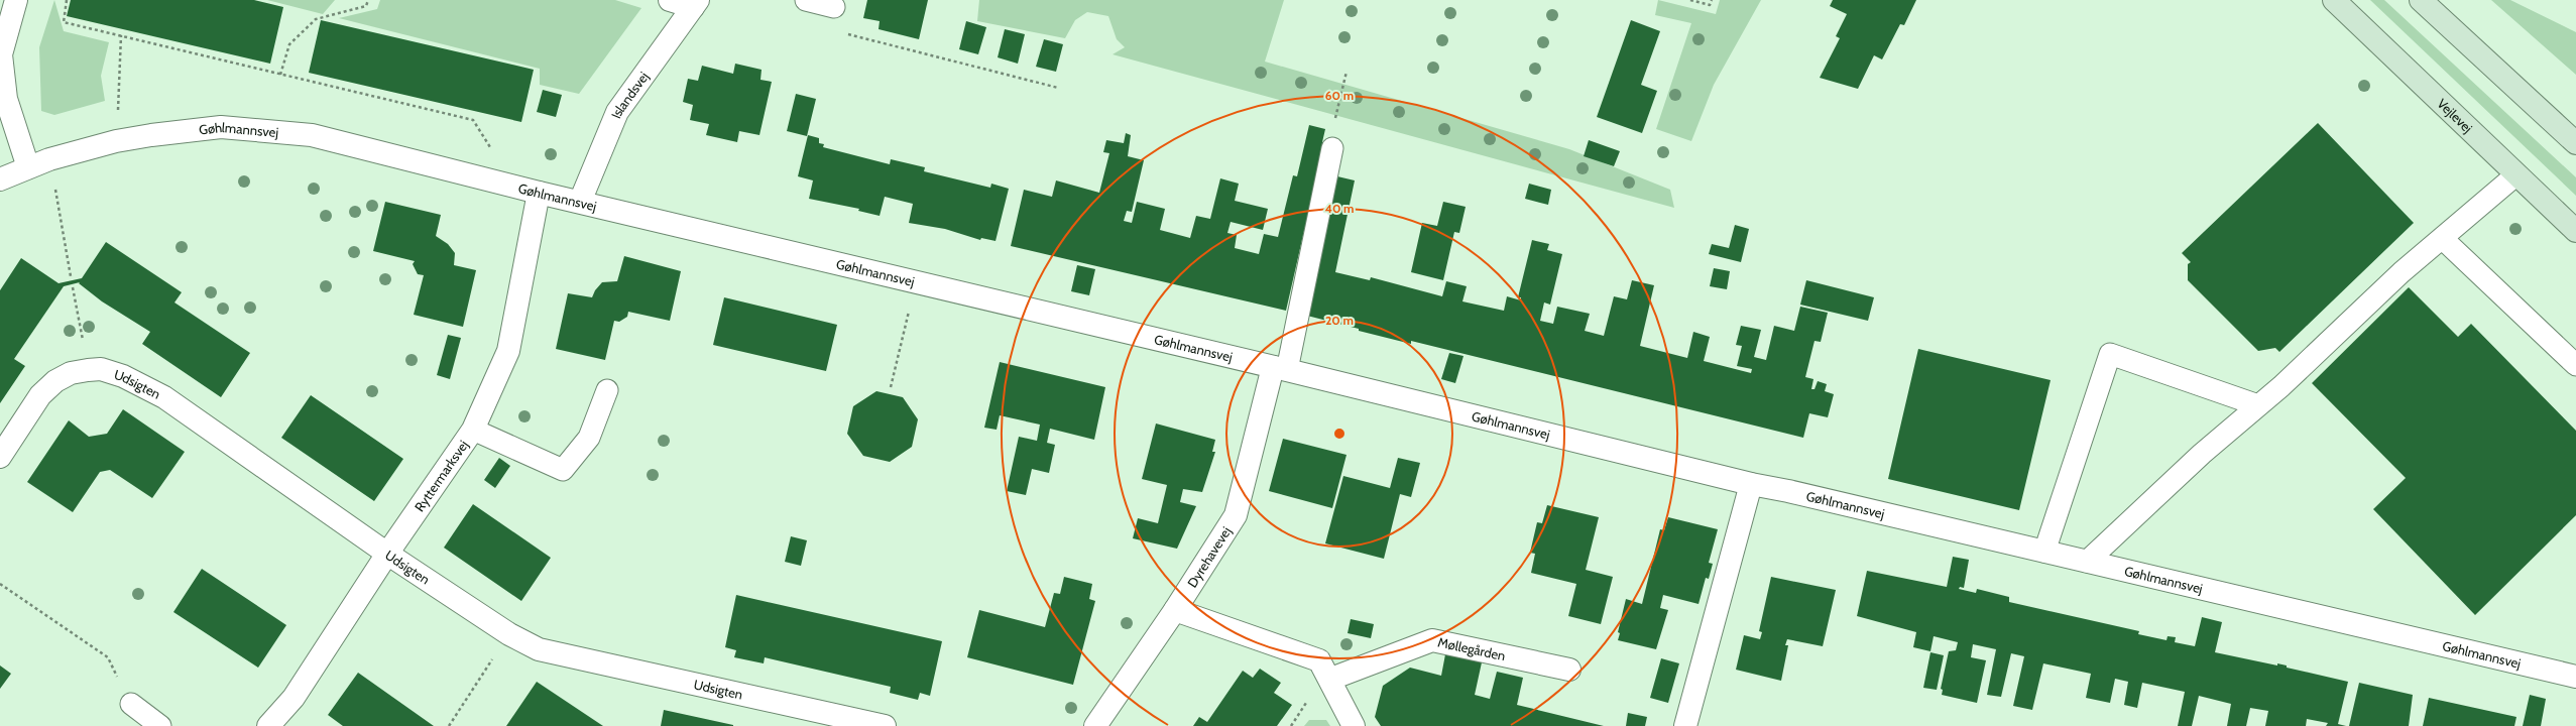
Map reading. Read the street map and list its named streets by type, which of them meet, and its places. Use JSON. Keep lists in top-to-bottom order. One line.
{"streets":{"main road":["Vejlevej"],"street":["Islandsvej","Gøhlmannsvej","Udsigten","Ryttermarksvej","Dyrehavevej","Møllegården"]},"crossings":[["Islandsvej","Gøhlmannsvej"],["Gøhlmannsvej","Ryttermarksvej"],["Gøhlmannsvej","Dyrehavevej"],["Udsigten","Ryttermarksvej"]],"rings":["60 m","40 m","20 m"]}
